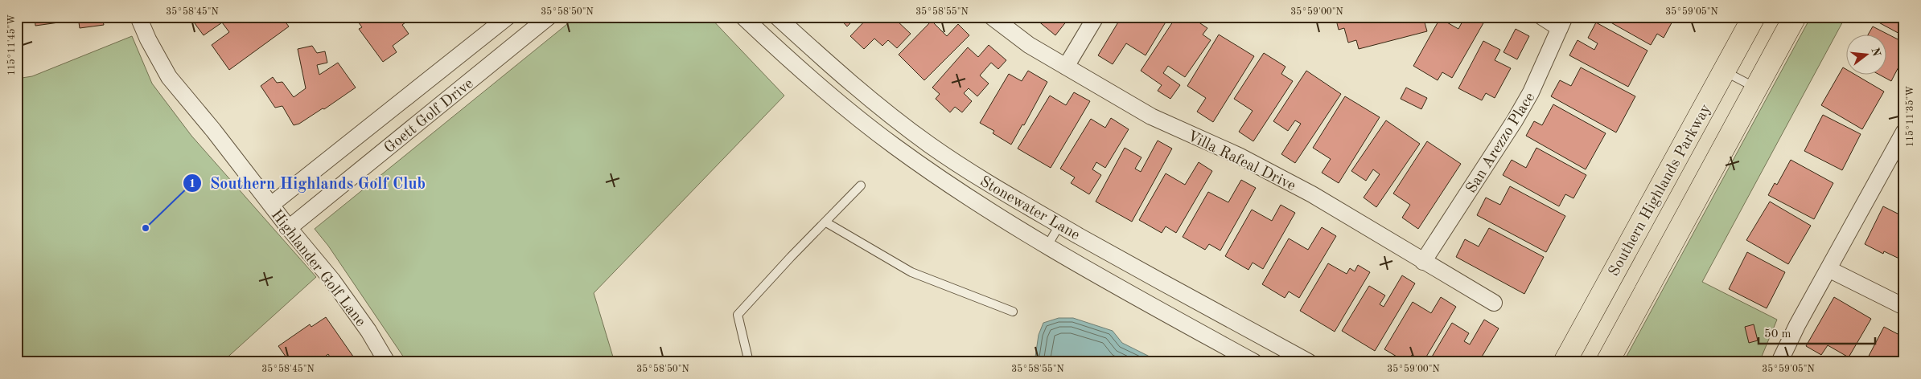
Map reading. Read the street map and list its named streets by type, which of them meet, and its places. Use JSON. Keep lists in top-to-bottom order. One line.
{"streets":{"main road":["Southern Highlands Parkway"],"street":["Goett Golf Drive","San Arezzo Place","Villa Rafeal Drive","Stonewater Lane","Highlander Golf Lane"]},"crossings":[["Goett Golf Drive","Highlander Golf Lane"],["San Arezzo Place","Villa Rafeal Drive"]],"places":["Southern Highlands Golf Club"],"scale_bar":"50 m","north":"right","coordinates":["35°58'45\"N","35°58'50\"N","35°58'55\"N","35°59'00\"N","35°59'05\"N","115°11'45\"W","115°11'35\"W"]}
